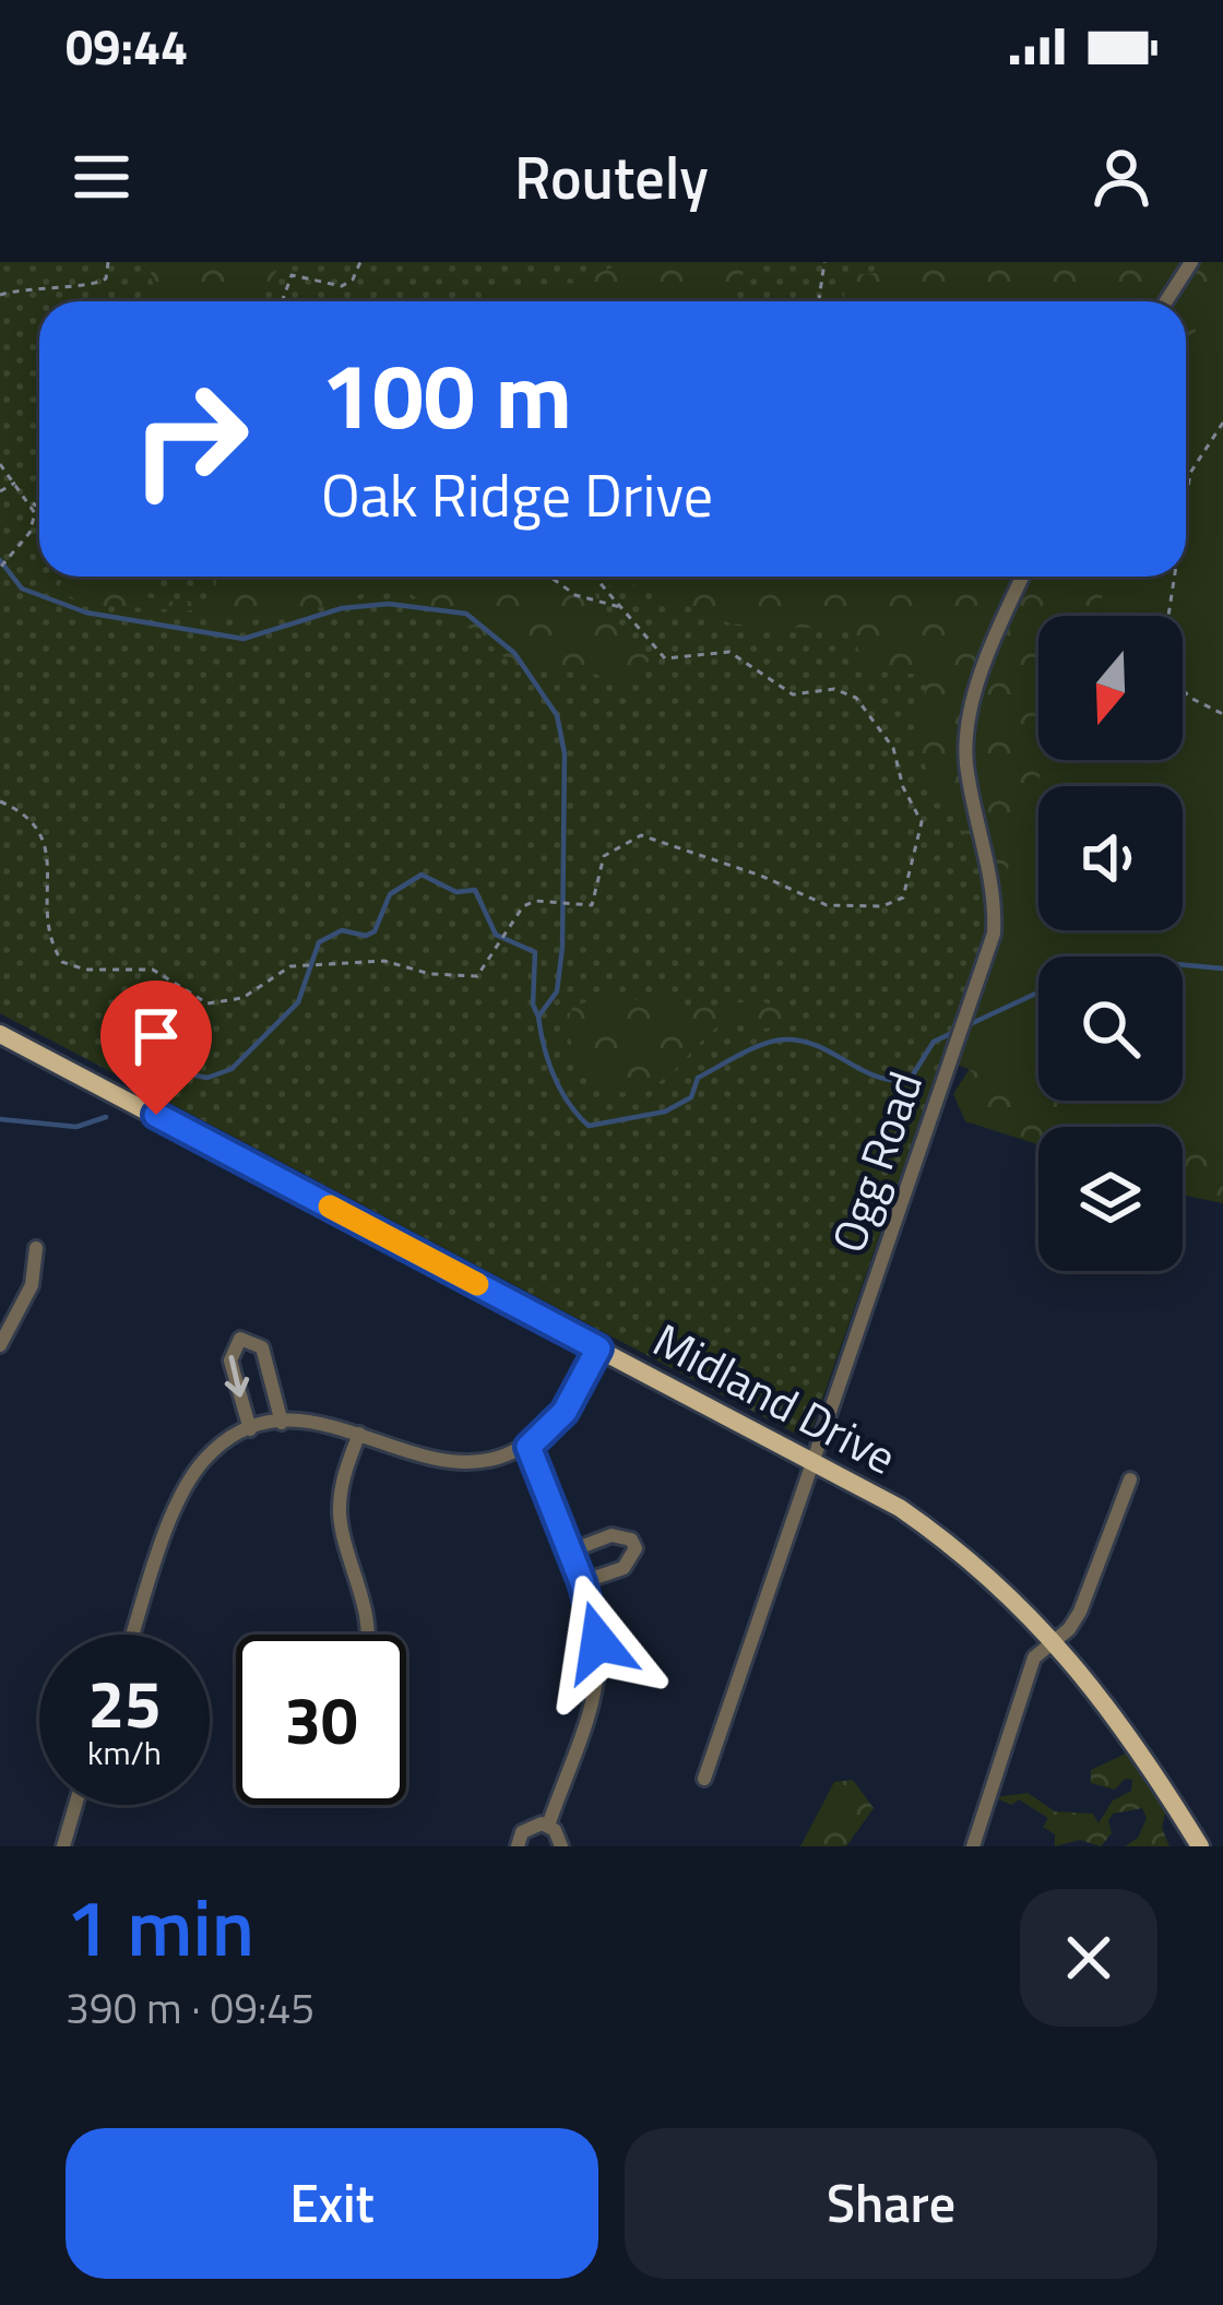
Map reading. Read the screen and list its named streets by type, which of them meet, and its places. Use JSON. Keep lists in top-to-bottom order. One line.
{"streets":{"main road":["Midland Drive"],"street":["Ogg Road"]},"crossings":[["Ogg Road","Midland Drive"]],"north":"bottom","page":{"status":"09:44","header":"Routely","turn":["100 m","Oak Ridge Drive"],"speed":"25 km/h","limit":"30","heading":["1 min","390 m · 09:45"],"buttons":["Exit","Share"]}}
